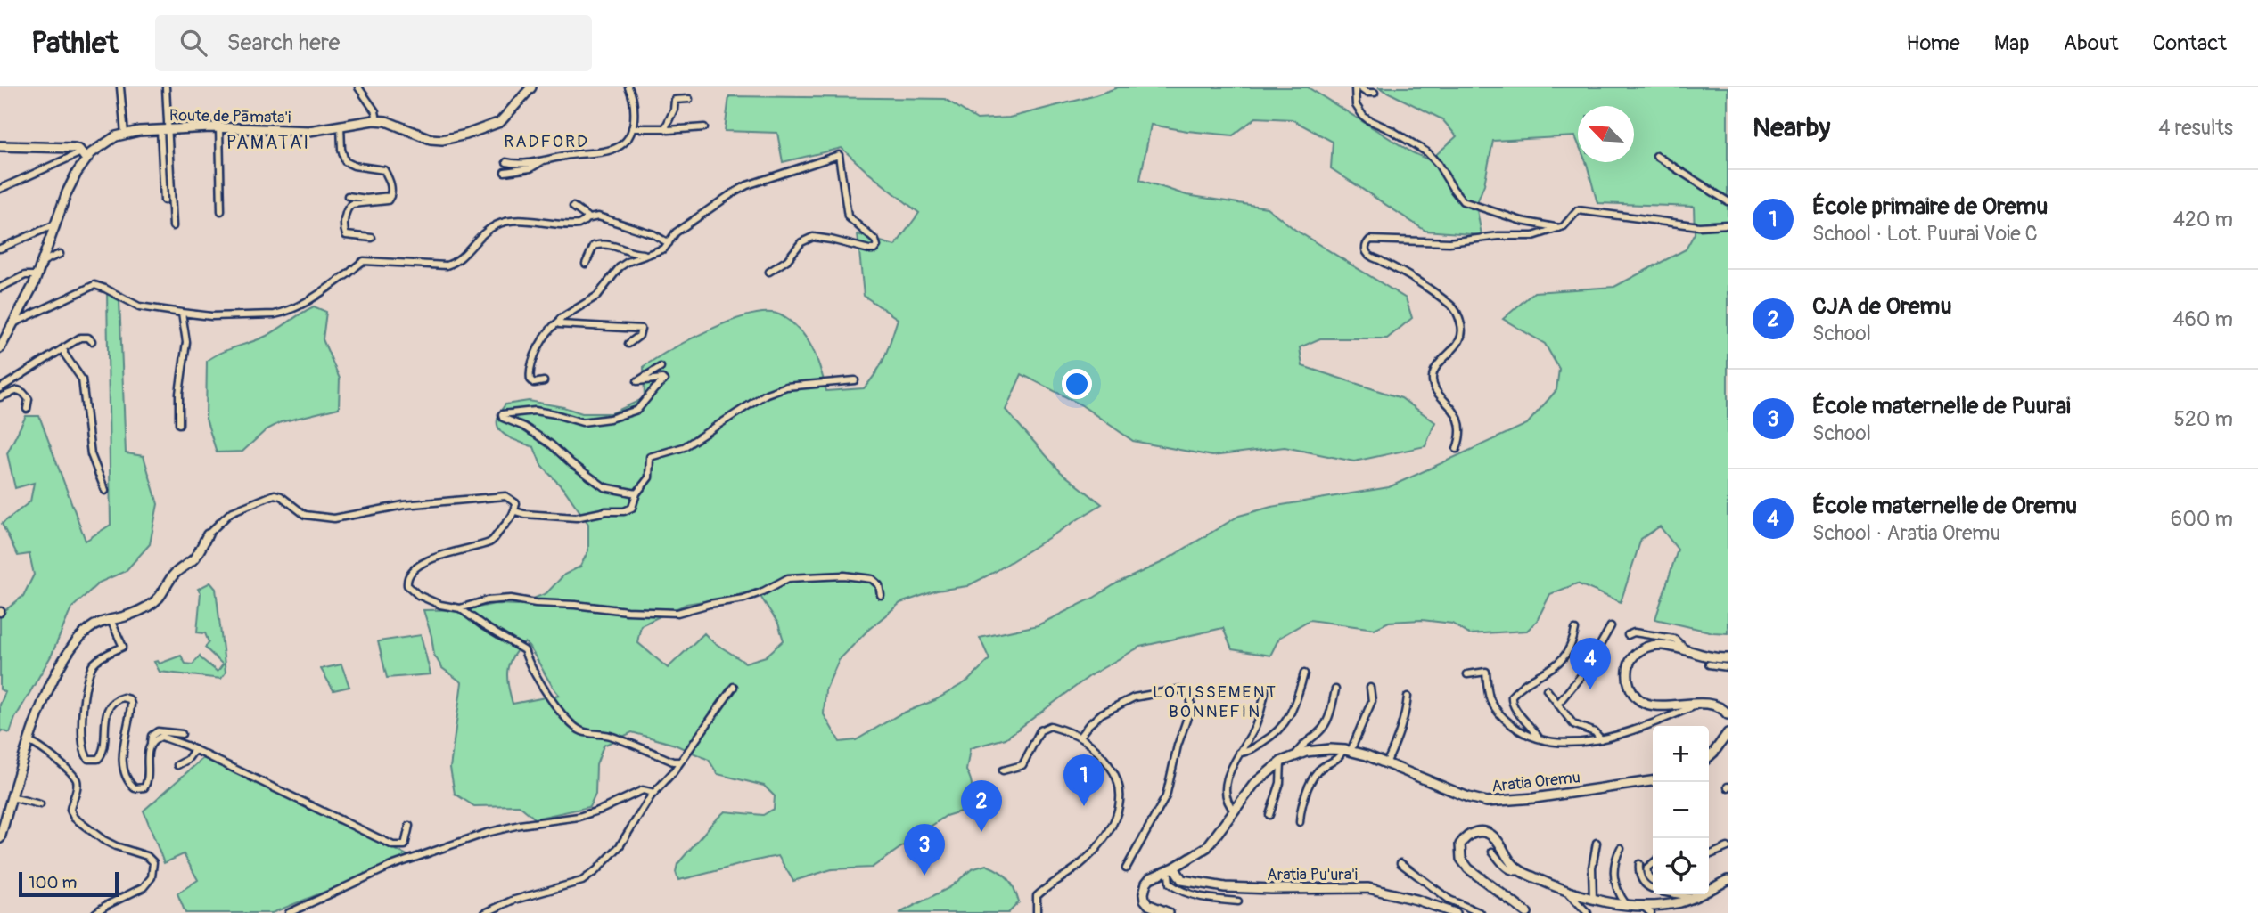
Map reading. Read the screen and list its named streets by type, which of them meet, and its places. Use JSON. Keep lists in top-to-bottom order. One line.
{"streets":{"main road":["Route de Pāmata'i","Aratia Oremu","Aratia Pu'ura'i"]},"crossings":[["Aratia Oremu","Aratia Pu'ura'i"]],"districts":["RADFORD","PAMATAI","LOTISSEMENT BONNEFIN"],"scale_bar":"100 m","north":"top left","page":{"header":"Pathlet","search":"Search here","nav":["Home","Map","About","Contact"],"heading":["Nearby","4 results"],"list":[{"mark":"1","name":"École primaire de Oremu","note":"School · Lot. Puurai Voie C","value":"420 m"},{"mark":"2","name":"CJA de Oremu","note":"School","value":"460 m"},{"mark":"3","name":"École maternelle de Puurai","note":"School","value":"520 m"},{"mark":"4","name":"École maternelle de Oremu","note":"School · Aratia Oremu","value":"600 m"}],"pins":["4","1","2","3"],"map_buttons":["+","−"],"scale":"100 m"}}
